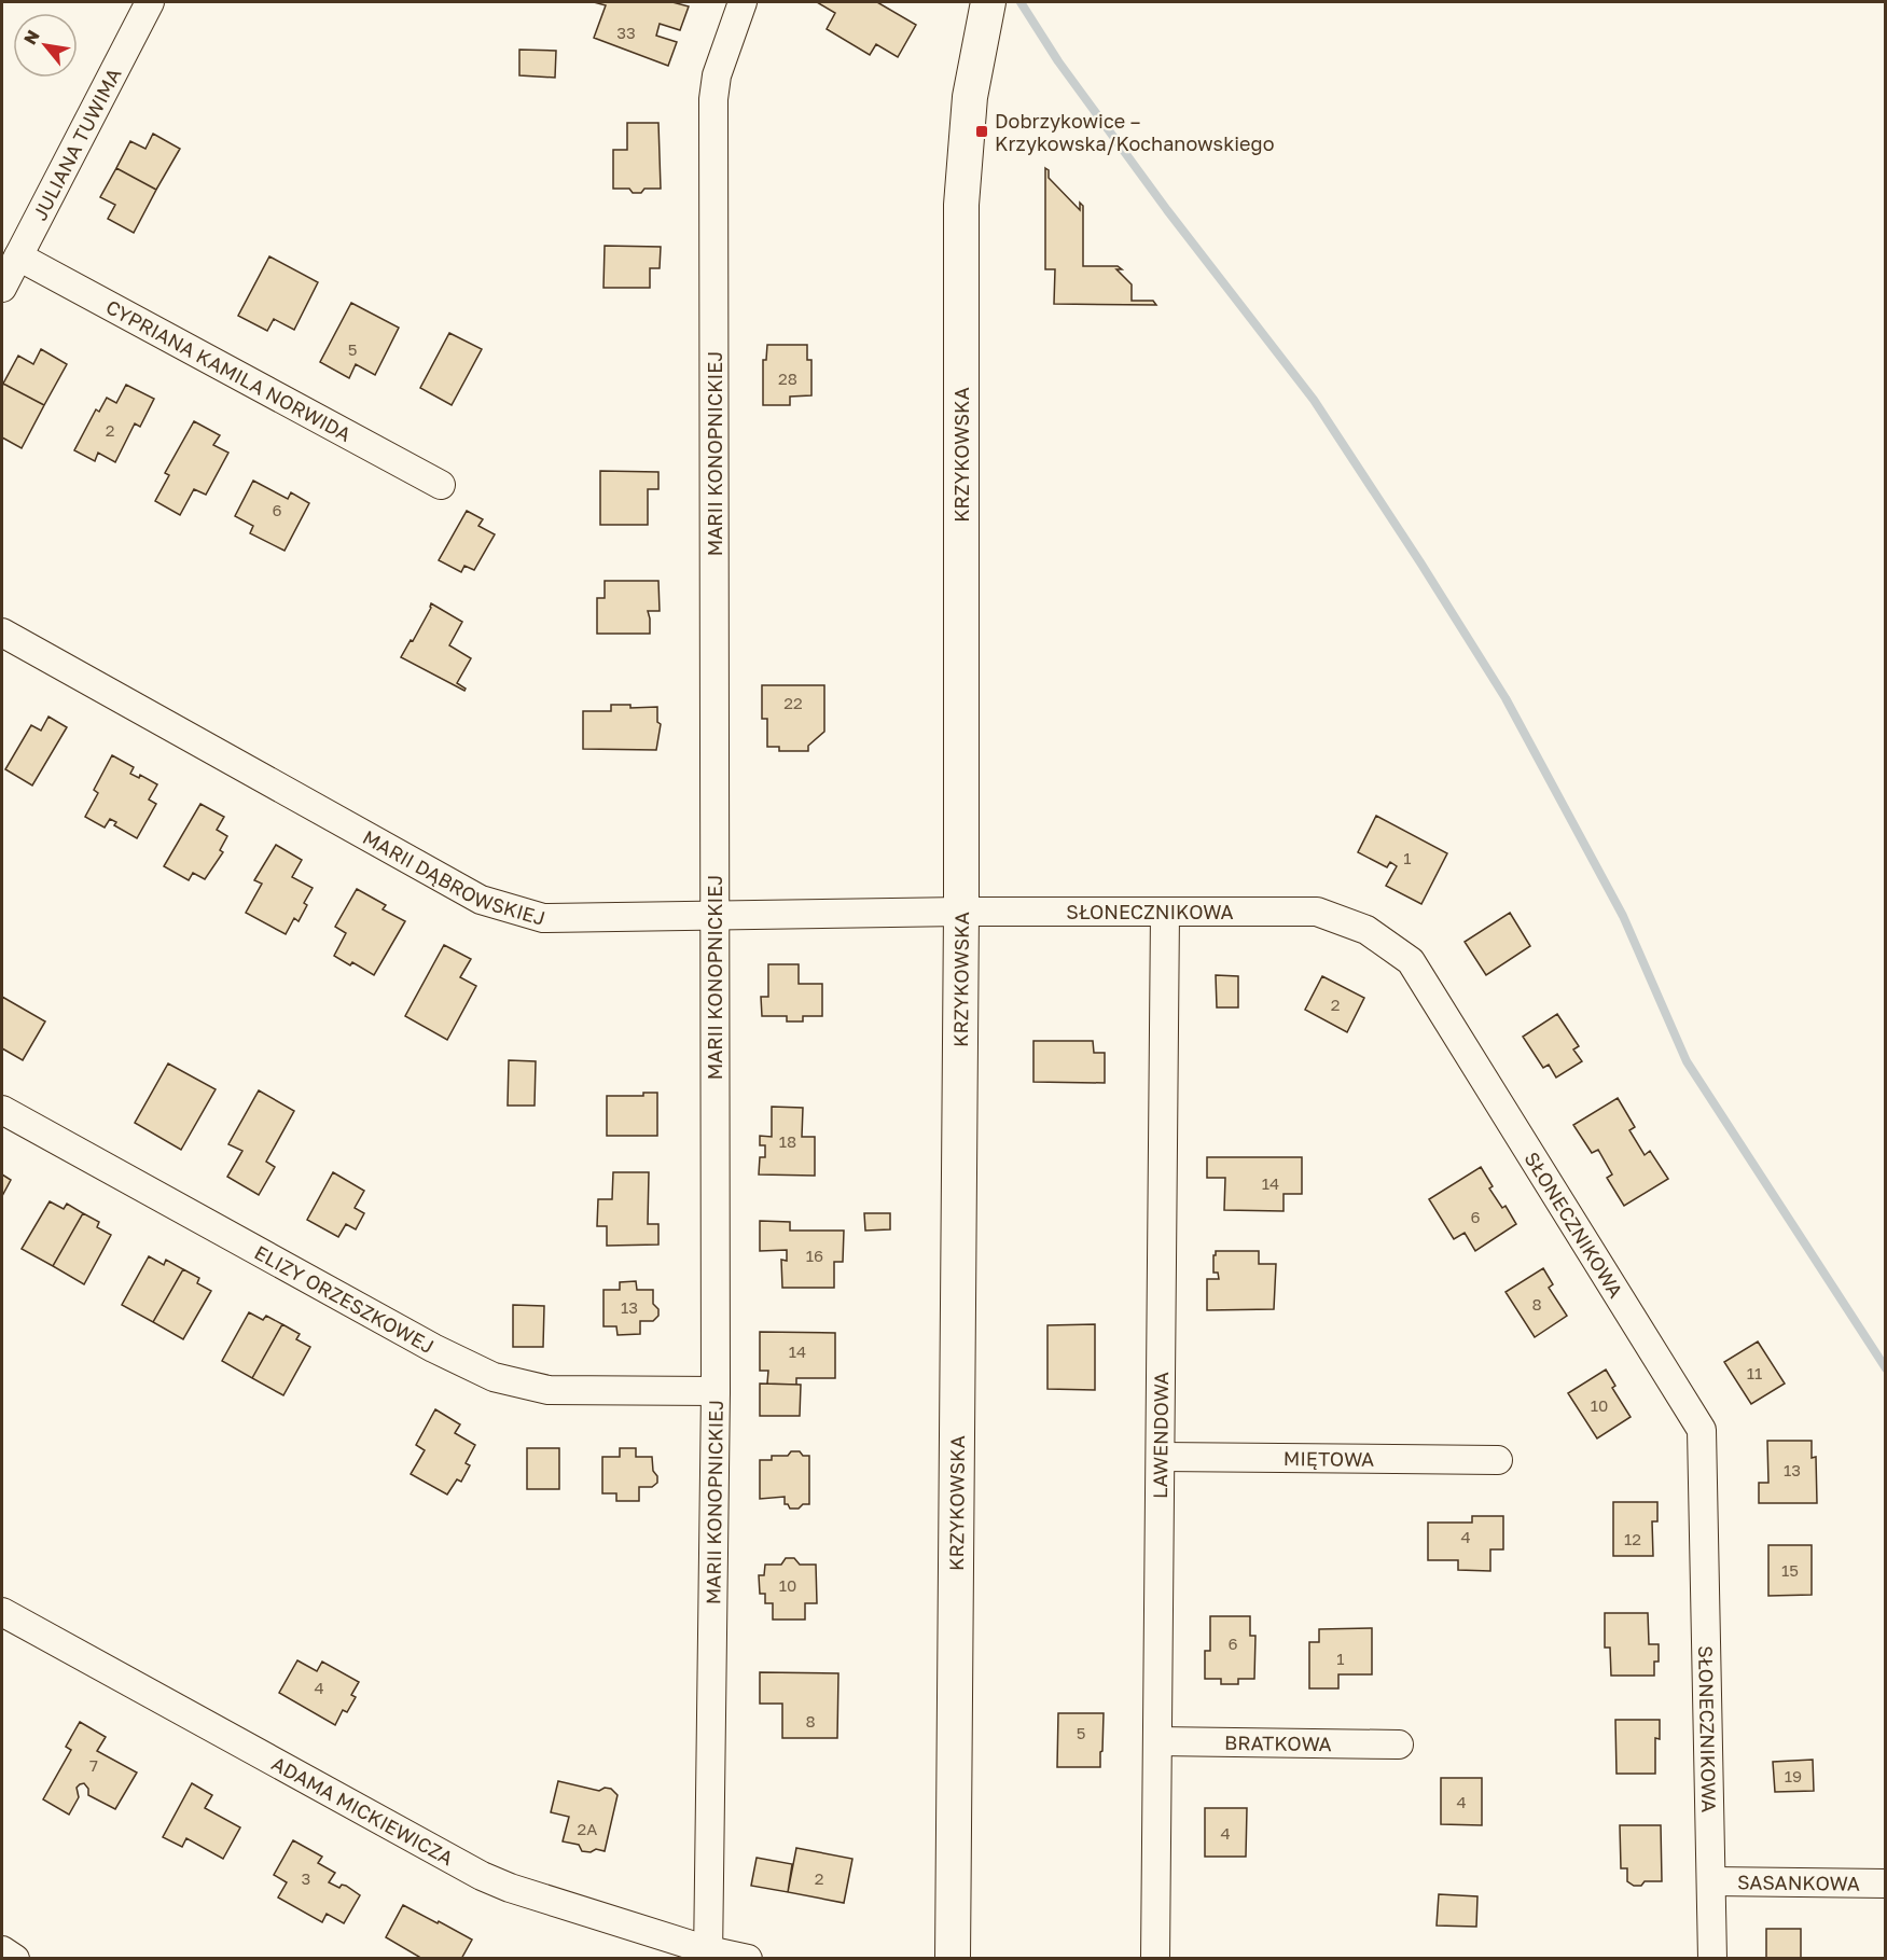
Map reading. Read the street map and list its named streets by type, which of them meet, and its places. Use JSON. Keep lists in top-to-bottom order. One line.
{"streets":{"street":["JULIANA TUWIMA","CYPRIANA KAMILA NORWIDA","MARII KONOPNICKIEJ","KRZYKOWSKA","MARII DĄBROWSKIEJ","SŁONECZNIKOWA","ELIZY ORZESZKOWEJ","LAWENDOWA","MIĘTOWA","BRATKOWA","ADAMA MICKIEWICZA","SASANKOWA"]},"crossings":[["JULIANA TUWIMA","CYPRIANA KAMILA NORWIDA"],["MARII KONOPNICKIEJ","MARII DĄBROWSKIEJ"],["MARII KONOPNICKIEJ","ELIZY ORZESZKOWEJ"],["MARII KONOPNICKIEJ","ADAMA MICKIEWICZA"],["KRZYKOWSKA","MARII DĄBROWSKIEJ"],["KRZYKOWSKA","SŁONECZNIKOWA"],["MARII DĄBROWSKIEJ","SŁONECZNIKOWA"],["SŁONECZNIKOWA","LAWENDOWA"],["SŁONECZNIKOWA","SASANKOWA"],["LAWENDOWA","MIĘTOWA"],["LAWENDOWA","BRATKOWA"]],"places":{"transit":["Dobrzykowice – Krzykowska/Kochanowskiego"]},"house_numbers":["33","5","28","2","6","22","1","2","18","14","6","16","8","13","14","11","10","13","4","12","15","10","6","1","4","8","5","7","19","4","2A","4","3","2"],"north":"top left"}
